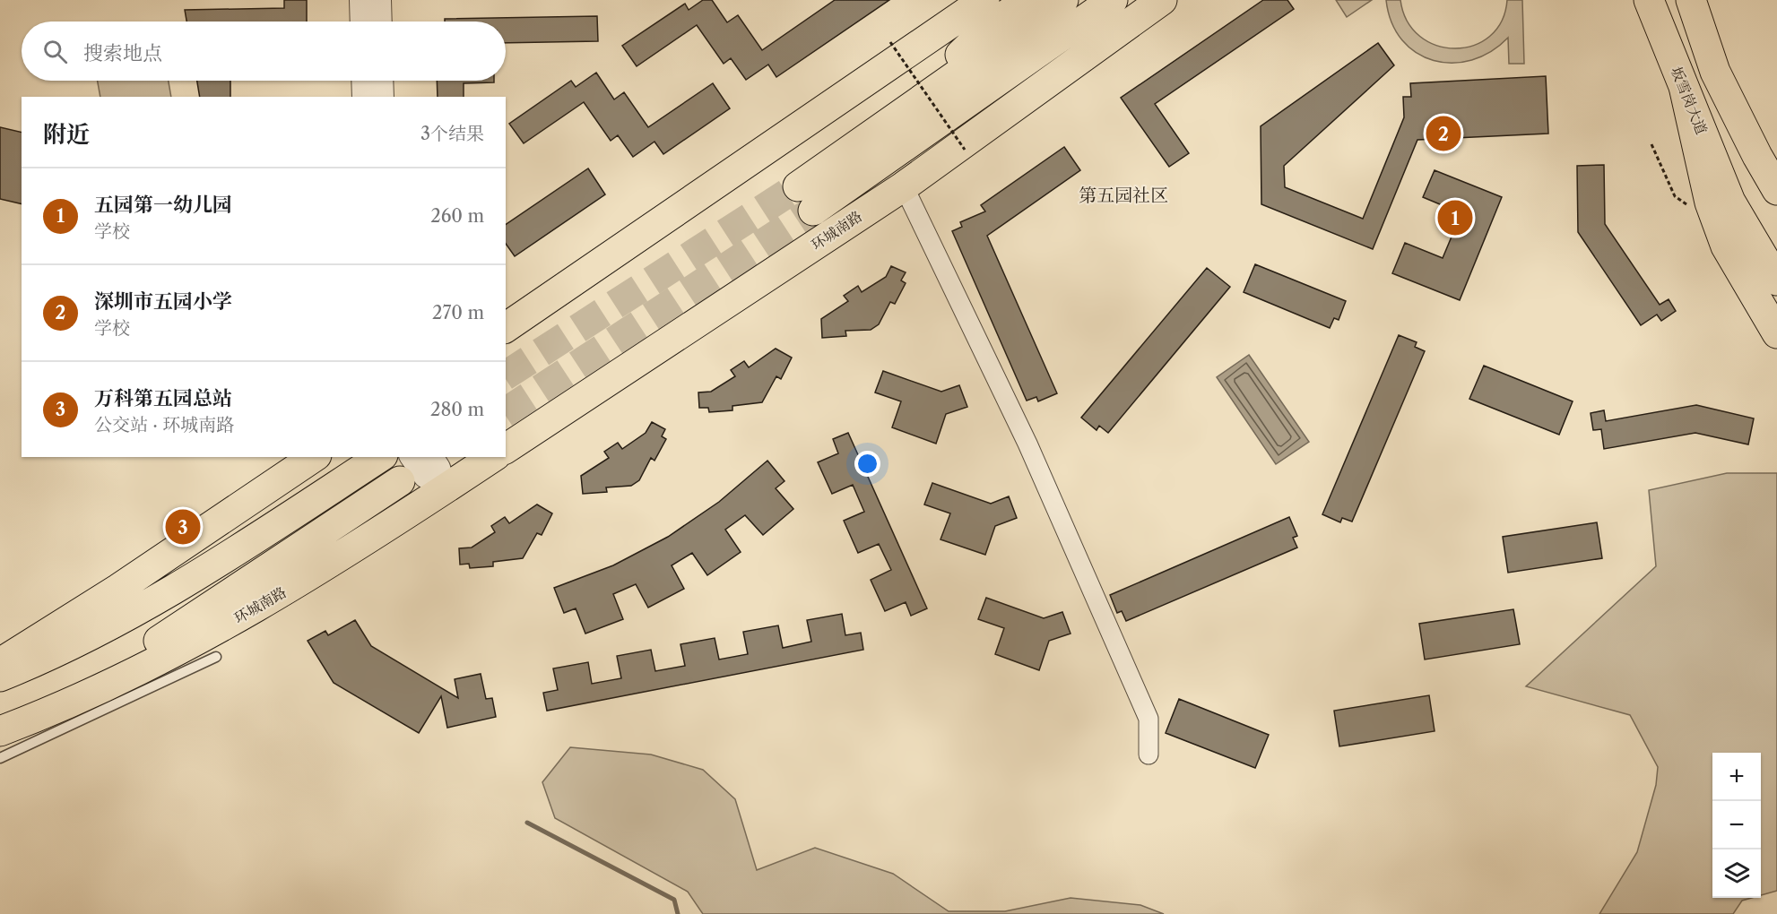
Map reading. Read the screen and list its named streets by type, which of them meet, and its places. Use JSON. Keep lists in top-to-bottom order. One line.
{"streets":{"main road":["坂雪岗大道","环城南路"]},"districts":["第五园社区"],"page":{"search":"搜索地点","heading":["附近","3个结果"],"pins":["2","1","3"],"list":[{"mark":"1","name":"五园第一幼儿园","note":"学校","value":"260 m"},{"mark":"2","name":"深圳市五园小学","note":"学校","value":"270 m"},{"mark":"3","name":"万科第五园总站","note":"公交站 · 环城南路","value":"280 m"}],"map_buttons":["+","−"]}}
